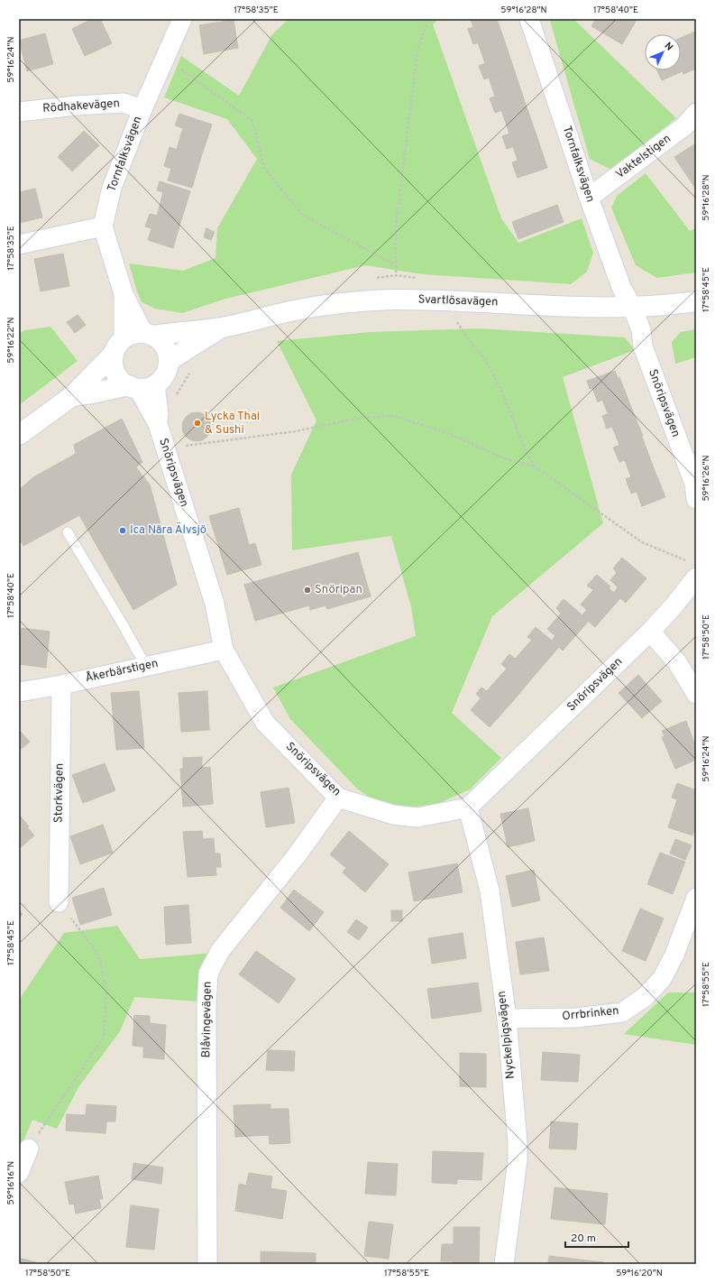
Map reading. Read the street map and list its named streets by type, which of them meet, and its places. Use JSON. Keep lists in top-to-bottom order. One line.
{"streets":{"street":["Rödhakevägen","Tornfalksvägen","Vaktelstigen","Svartlösavägen","Snöripsvägen","Åkerbärstigen","Storkvägen","Orrbrinken","Blåvingevägen","Nyckelpigsvägen"]},"crossings":[["Rödhakevägen","Tornfalksvägen"],["Tornfalksvägen","Vaktelstigen"],["Tornfalksvägen","Svartlösavägen"],["Tornfalksvägen","Snöripsvägen"],["Svartlösavägen","Snöripsvägen"],["Snöripsvägen","Åkerbärstigen"],["Snöripsvägen","Blåvingevägen"],["Snöripsvägen","Nyckelpigsvägen"],["Åkerbärstigen","Storkvägen"],["Orrbrinken","Nyckelpigsvägen"]],"places":["Lycka Thai & Sushi","Ica Nära Älvsjö","Snöripan"],"scale_bar":"20 m","north":"top right","coordinates":["17°58'35\"E","59°16'28\"N","17°58'40\"E","59°16'24\"N","17°58'45\"E","59°16'22\"N","59°16'26\"N","17°58'50\"E","17°58'55\"E","59°16'16\"N","59°16'20\"N"]}
